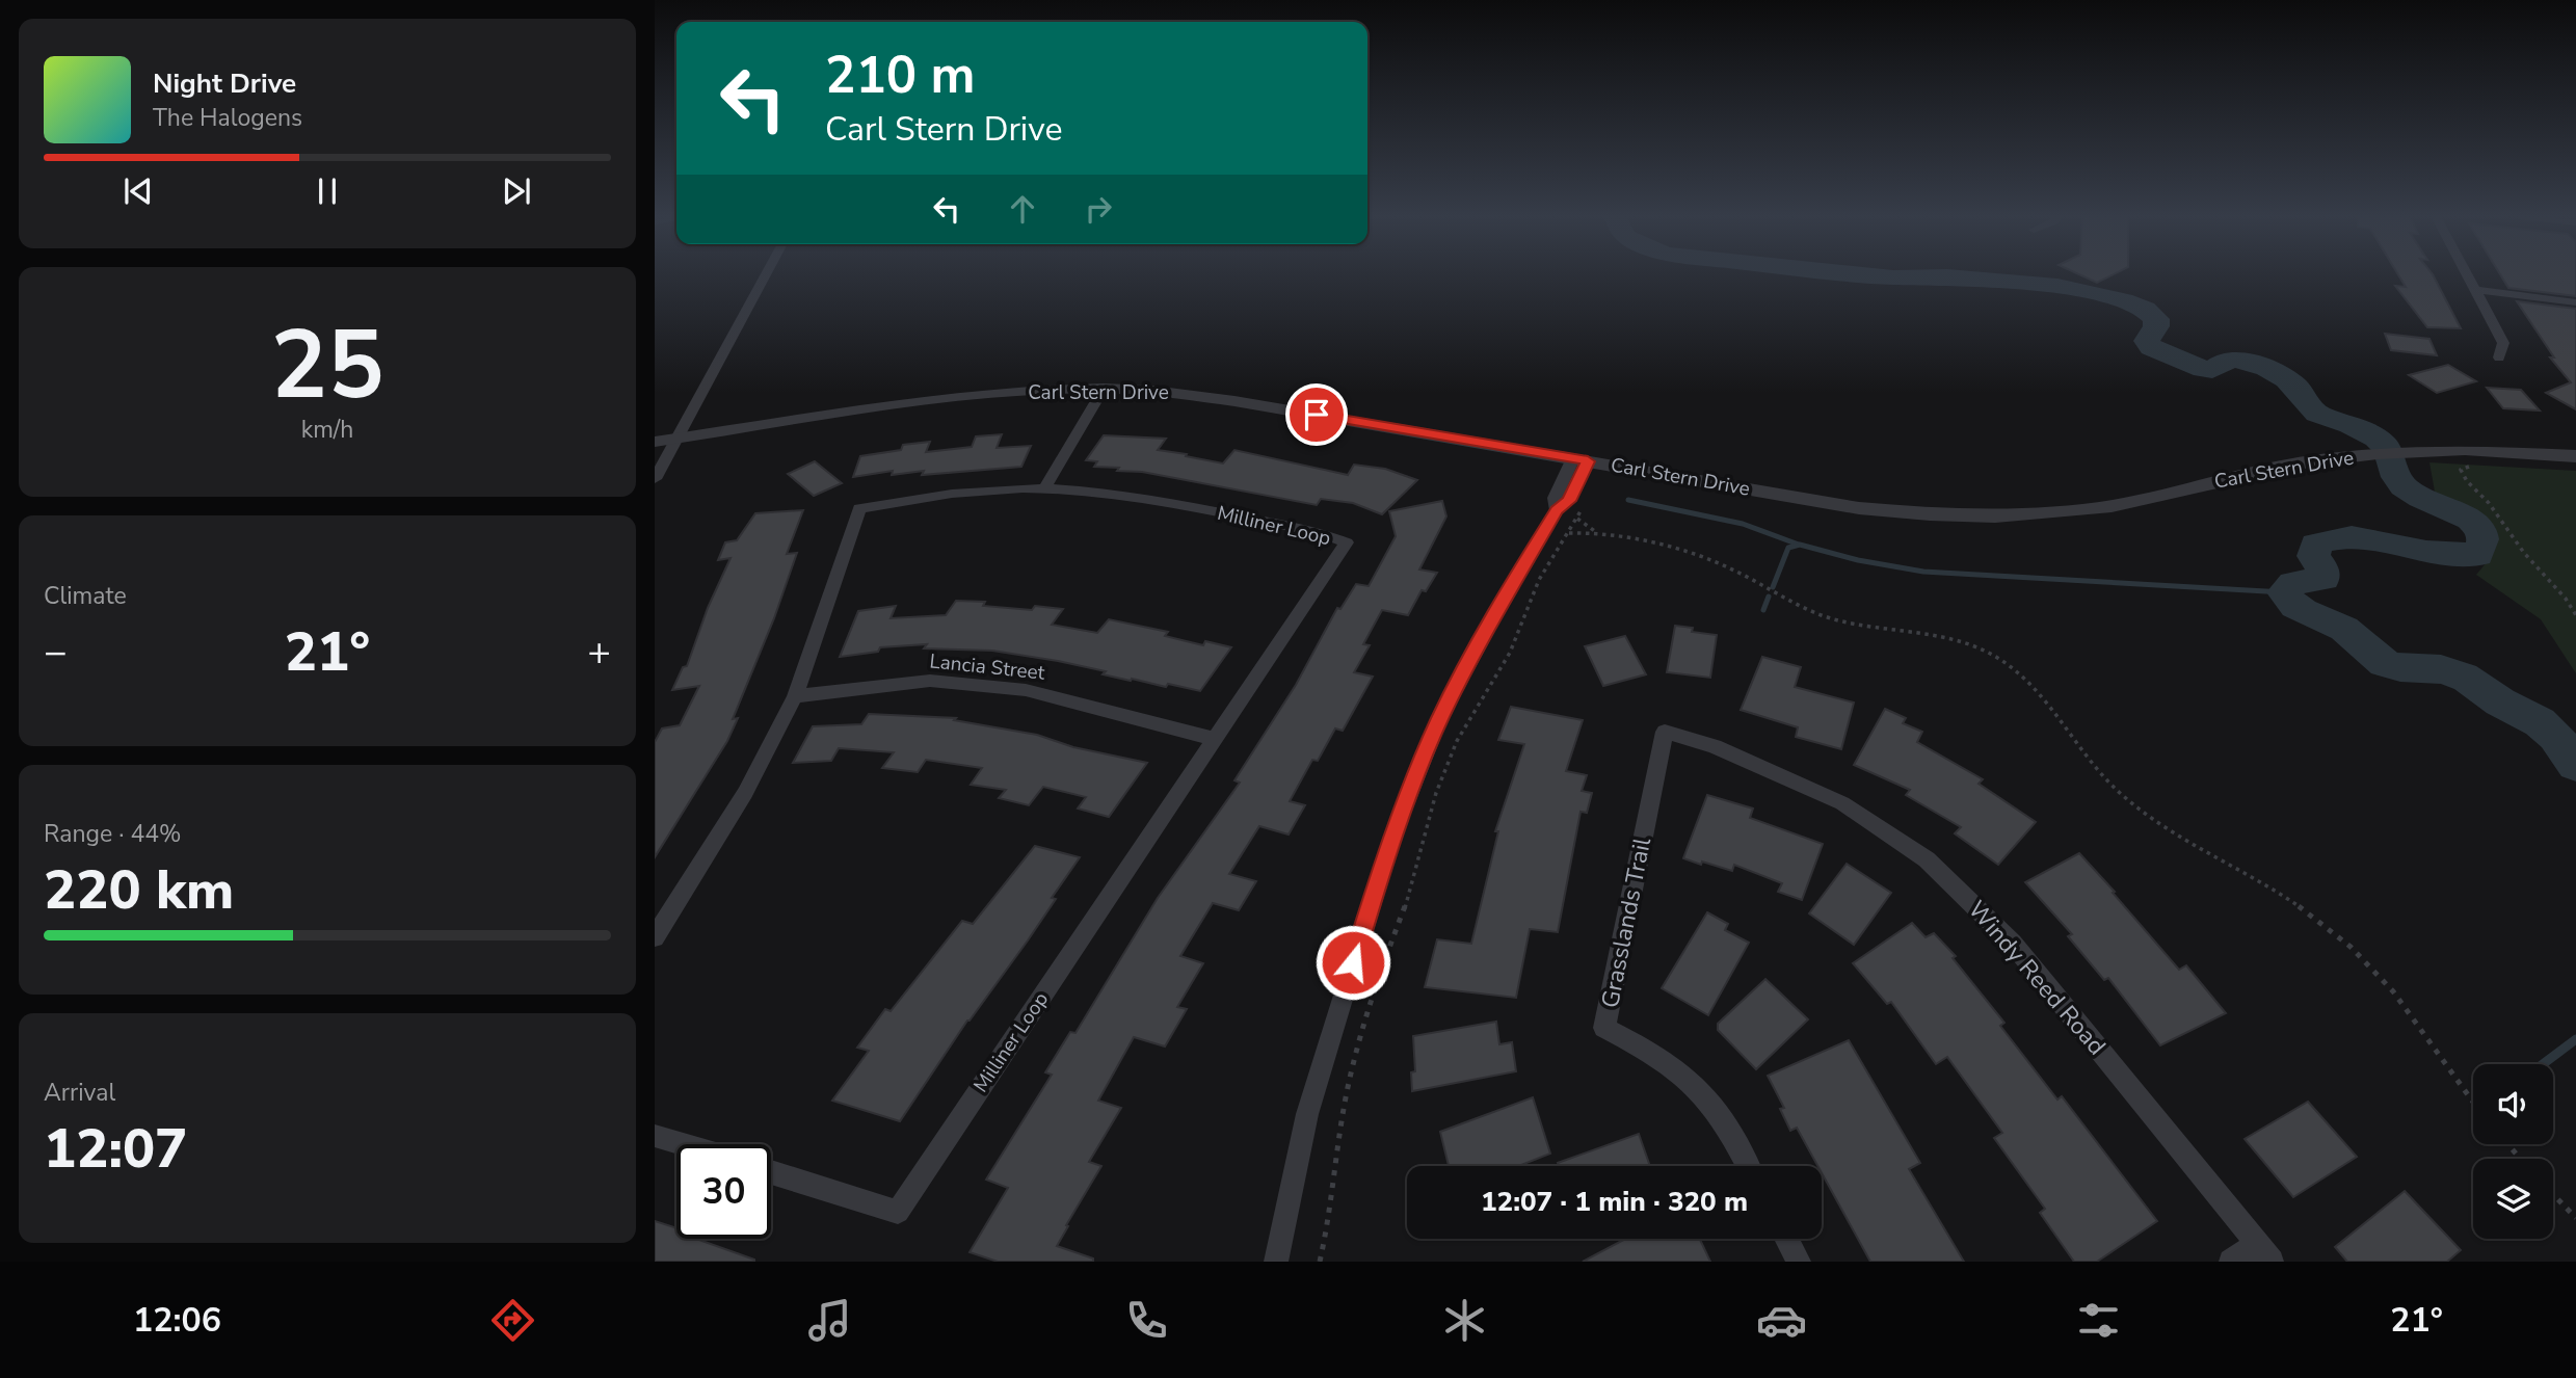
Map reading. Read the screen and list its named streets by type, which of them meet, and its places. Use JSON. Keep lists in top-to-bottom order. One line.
{"streets":{"street":["Carl Stern Drive","Milliner Loop","Lancia Street","Grasslands Trail","Windy Reed Road"]},"crossings":[["Milliner Loop","Lancia Street"],["Grasslands Trail","Windy Reed Road"]],"page":{"turn":["210 m","Carl Stern Drive"],"song":["Night Drive","The Halogens"],"tile":[["25","km/h"],"Climate",["Range · 44%","220 km"],["Arrival","12:07"]],"heat":["−","21°","+"],"limit":"30","trip":"12:07 · 1 min · 320 m","tabs":["12:06","21°"]}}
